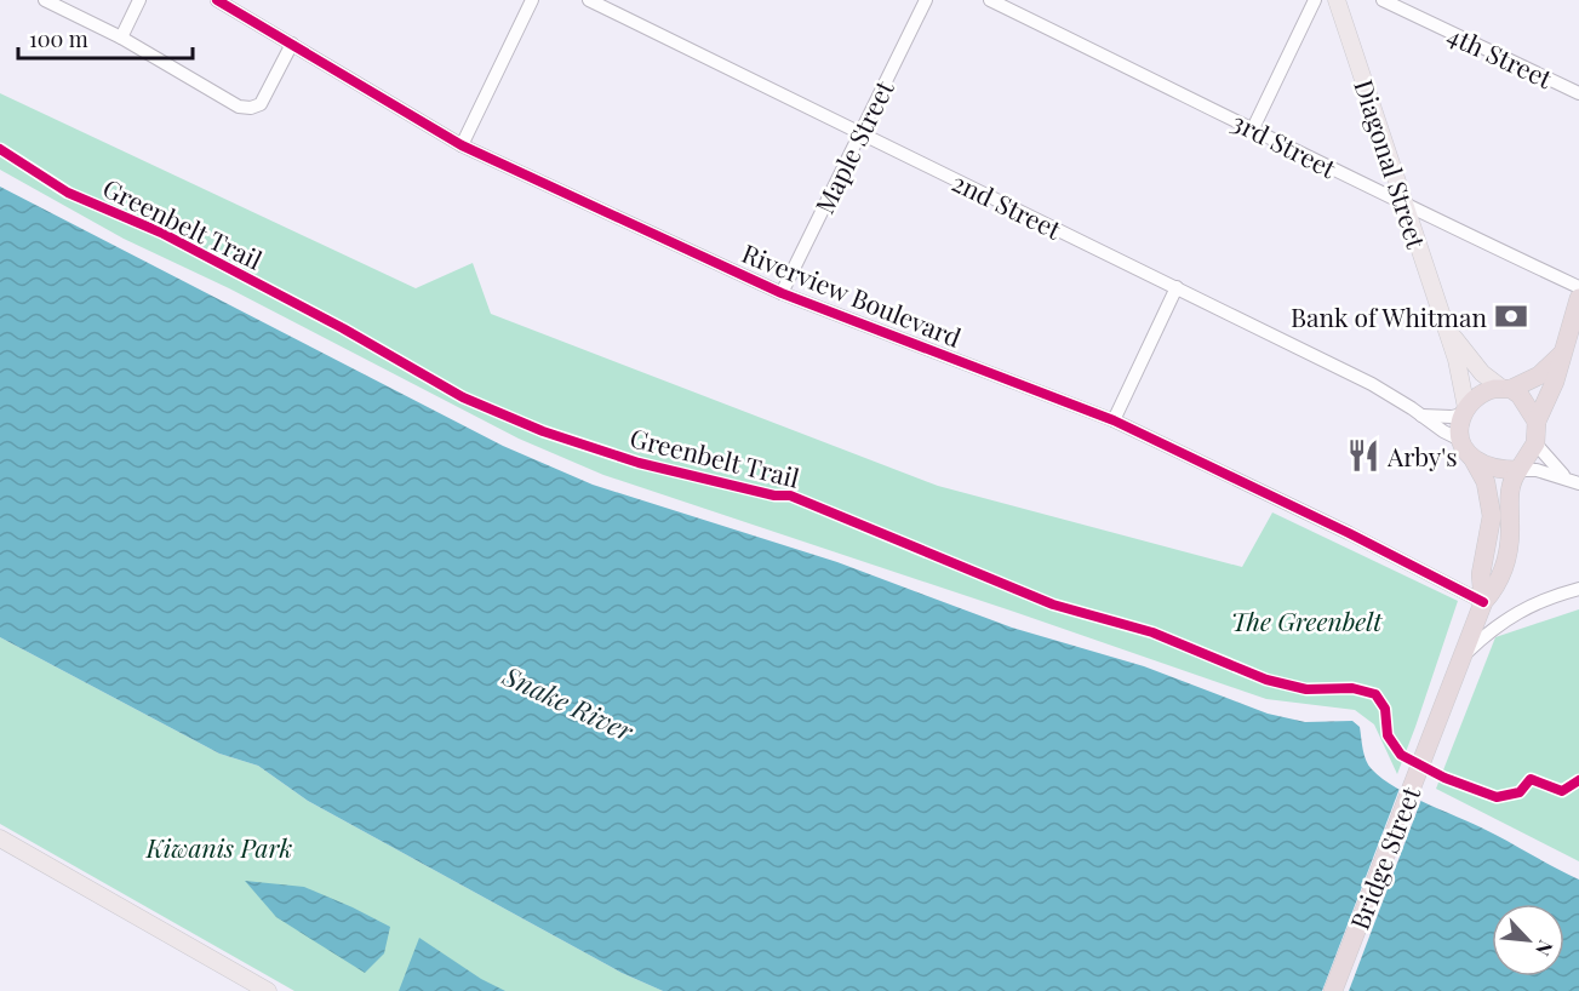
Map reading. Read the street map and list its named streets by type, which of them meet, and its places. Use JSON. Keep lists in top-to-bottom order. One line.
{"streets":{"highway":["Bridge Street"],"main road":["Diagonal Street"],"street":["4th Street","3rd Street","Maple Street","2nd Street","Riverview Boulevard"],"cycle path":["Greenbelt Trail"]},"crossings":[["3rd Street","Diagonal Street"],["Maple Street","2nd Street"],["Maple Street","Riverview Boulevard"],["Diagonal Street","2nd Street"],["Diagonal Street","Bridge Street"],["2nd Street","Bridge Street"],["Riverview Boulevard","Bridge Street"]],"water":["Snake River"],"parks":["The Greenbelt","Kiwanis Park"],"places":{"bank":["Bank of Whitman"],"restaurant":["Arby's"]},"scale_bar":"100 m","north":"bottom right"}
